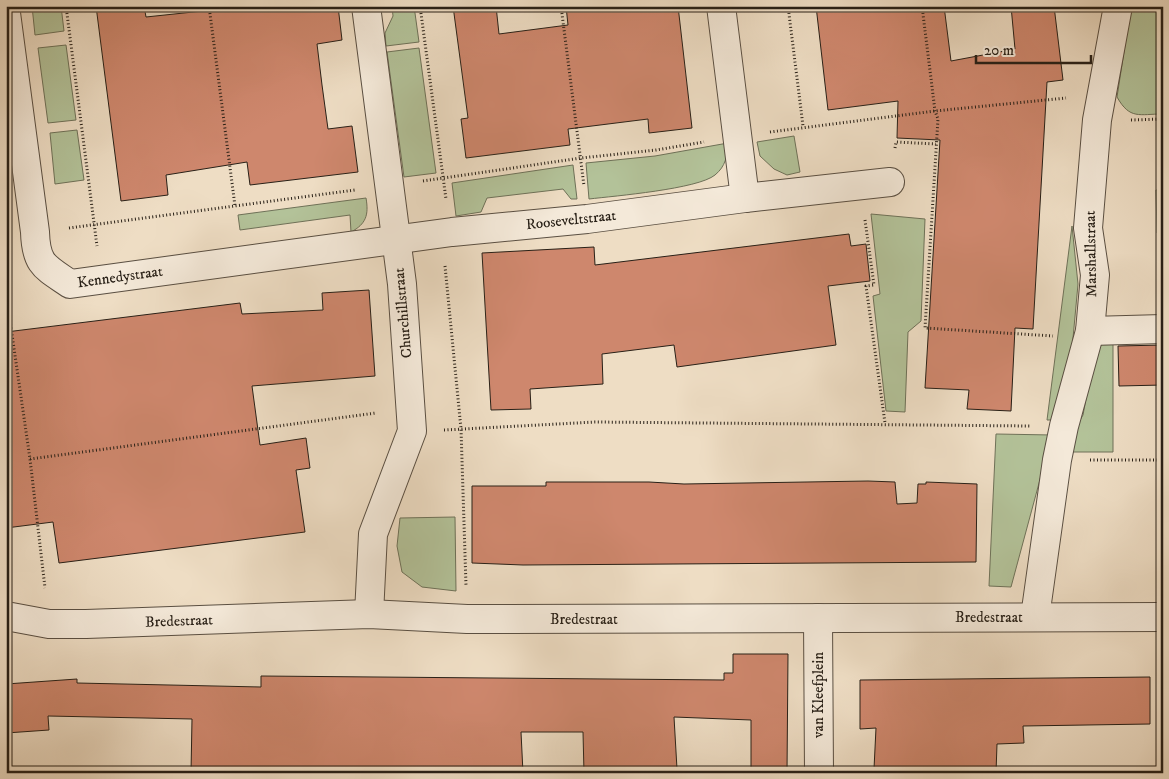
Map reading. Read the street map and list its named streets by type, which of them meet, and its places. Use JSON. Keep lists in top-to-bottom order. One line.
{"streets":{"street":["Rooseveltstraat","Marshallstraat","Kennedystraat","Churchillstraat","Bredestraat","van Kleefplein"]},"crossings":[["Rooseveltstraat","Kennedystraat"],["Rooseveltstraat","Churchillstraat"],["Marshallstraat","Bredestraat"],["Kennedystraat","Churchillstraat"],["Churchillstraat","Bredestraat"],["Bredestraat","van Kleefplein"]],"scale_bar":"20 m"}
